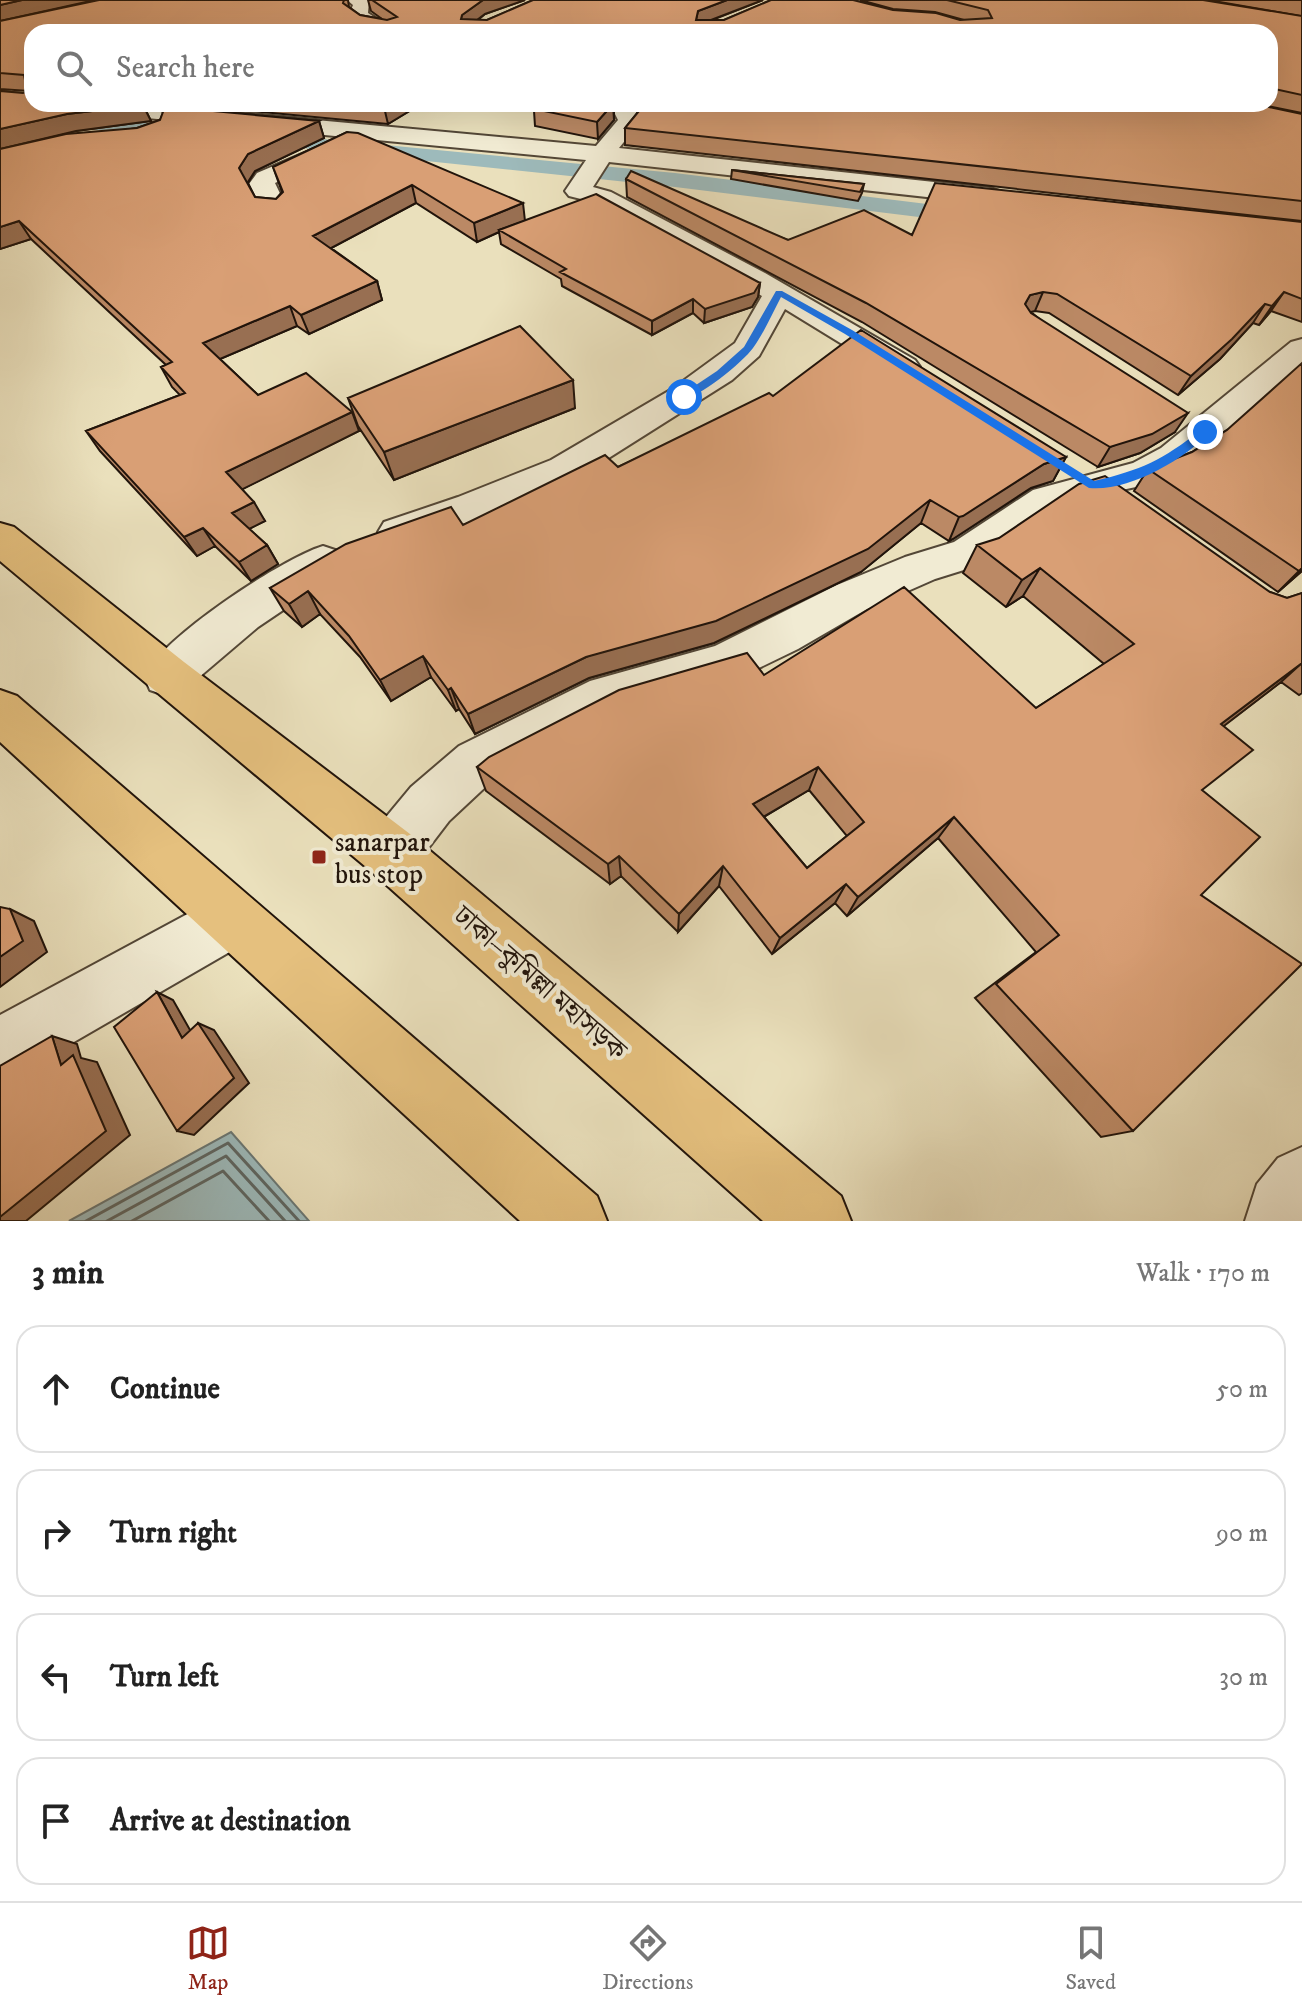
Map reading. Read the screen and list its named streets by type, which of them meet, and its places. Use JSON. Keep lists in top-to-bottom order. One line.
{"streets":{"highway":["ঢাকা–কুমিল্লা মহাসড়ক"]},"places":{"transit":["sanarpar bus stop"]},"page":{"search":"Search here","heading":["3 min","Walk · 170 m"],"list":[["Continue","50 m"],["Turn right","90 m"],["Turn left","30 m"],"Arrive at destination"],"nav":["Map","Directions","Saved"]}}
